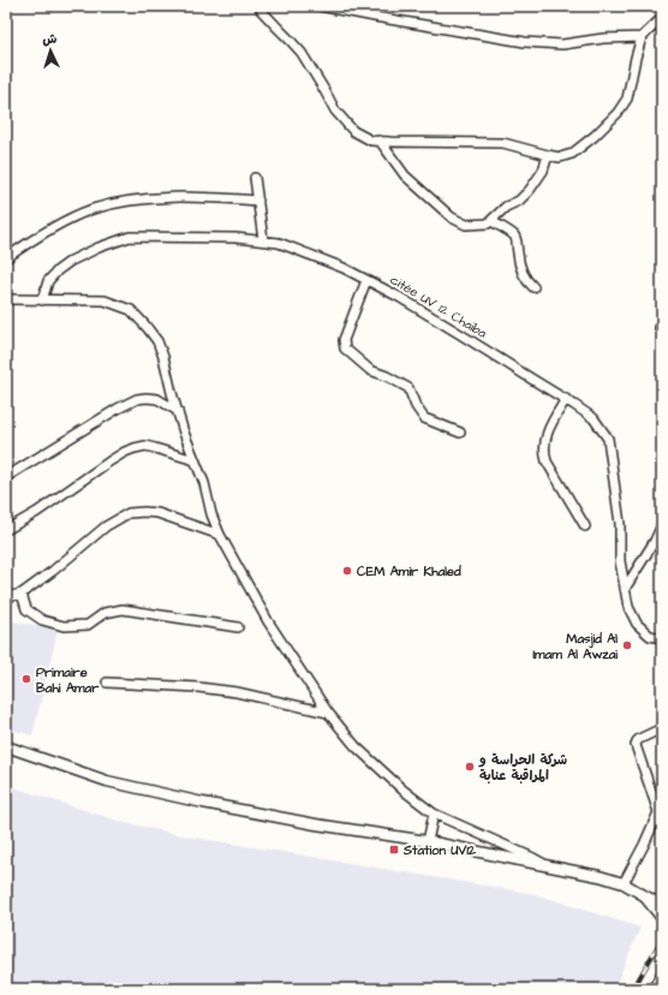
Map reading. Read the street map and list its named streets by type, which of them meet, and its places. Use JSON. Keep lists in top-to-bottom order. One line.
{"streets":{"street":["citée UV 12 Chaïba"]},"places":{"other":["CEM Amir Khaled","Masjid Al Imam Al Awzai","Primaire Bahi Amar","شركة الحراسة و المراقبة عنابة"],"transit":["Station UV12"]},"north":"top"}
